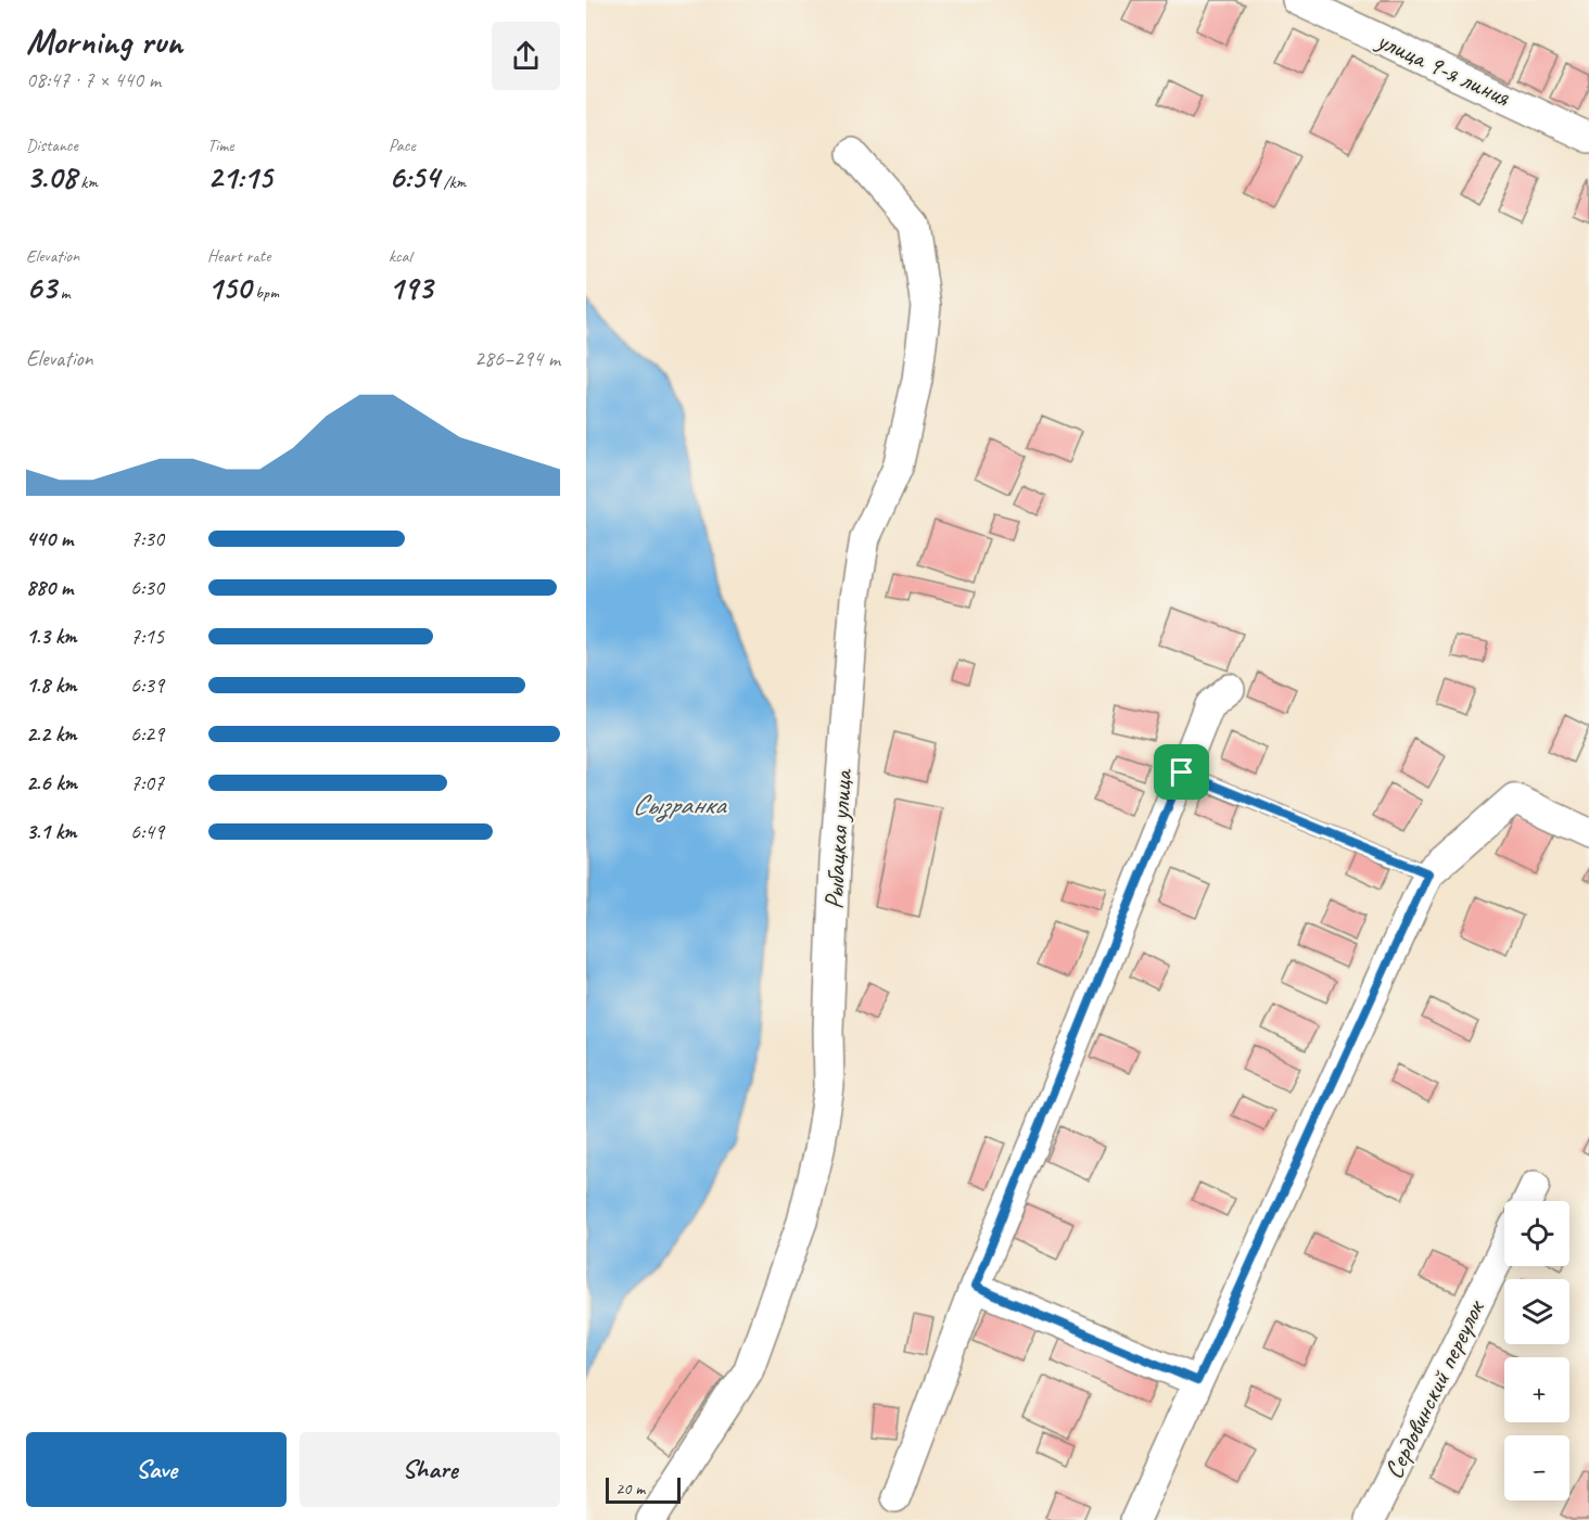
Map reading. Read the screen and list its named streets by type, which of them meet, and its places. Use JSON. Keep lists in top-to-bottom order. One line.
{"streets":{"street":["улица 9-я линия","Рыбацкая улица","Сердовинский переулок"]},"water":["Сызранка"],"scale_bar":"20 m","page":{"heading":["Morning run","08:47 · 7 × 440 m"],"stats":[["Distance","3.08 km"],["Time","21:15"],["Pace","6:54 /km"],["Elevation","63 m"],["Heart rate","150 bpm"],["kcal","193"]],"chart":["Elevation","286–294 m"],"list":[{"name":"440 m","note":"7:30"},{"name":"880 m","note":"6:30"},{"name":"1.3 km","note":"7:15"},{"name":"1.8 km","note":"6:39"},{"name":"2.2 km","note":"6:29"},{"name":"2.6 km","note":"7:07"},{"name":"3.1 km","note":"6:49"}],"map_buttons":["+","−"],"buttons":["Save","Share"],"scale":"20 m"}}
